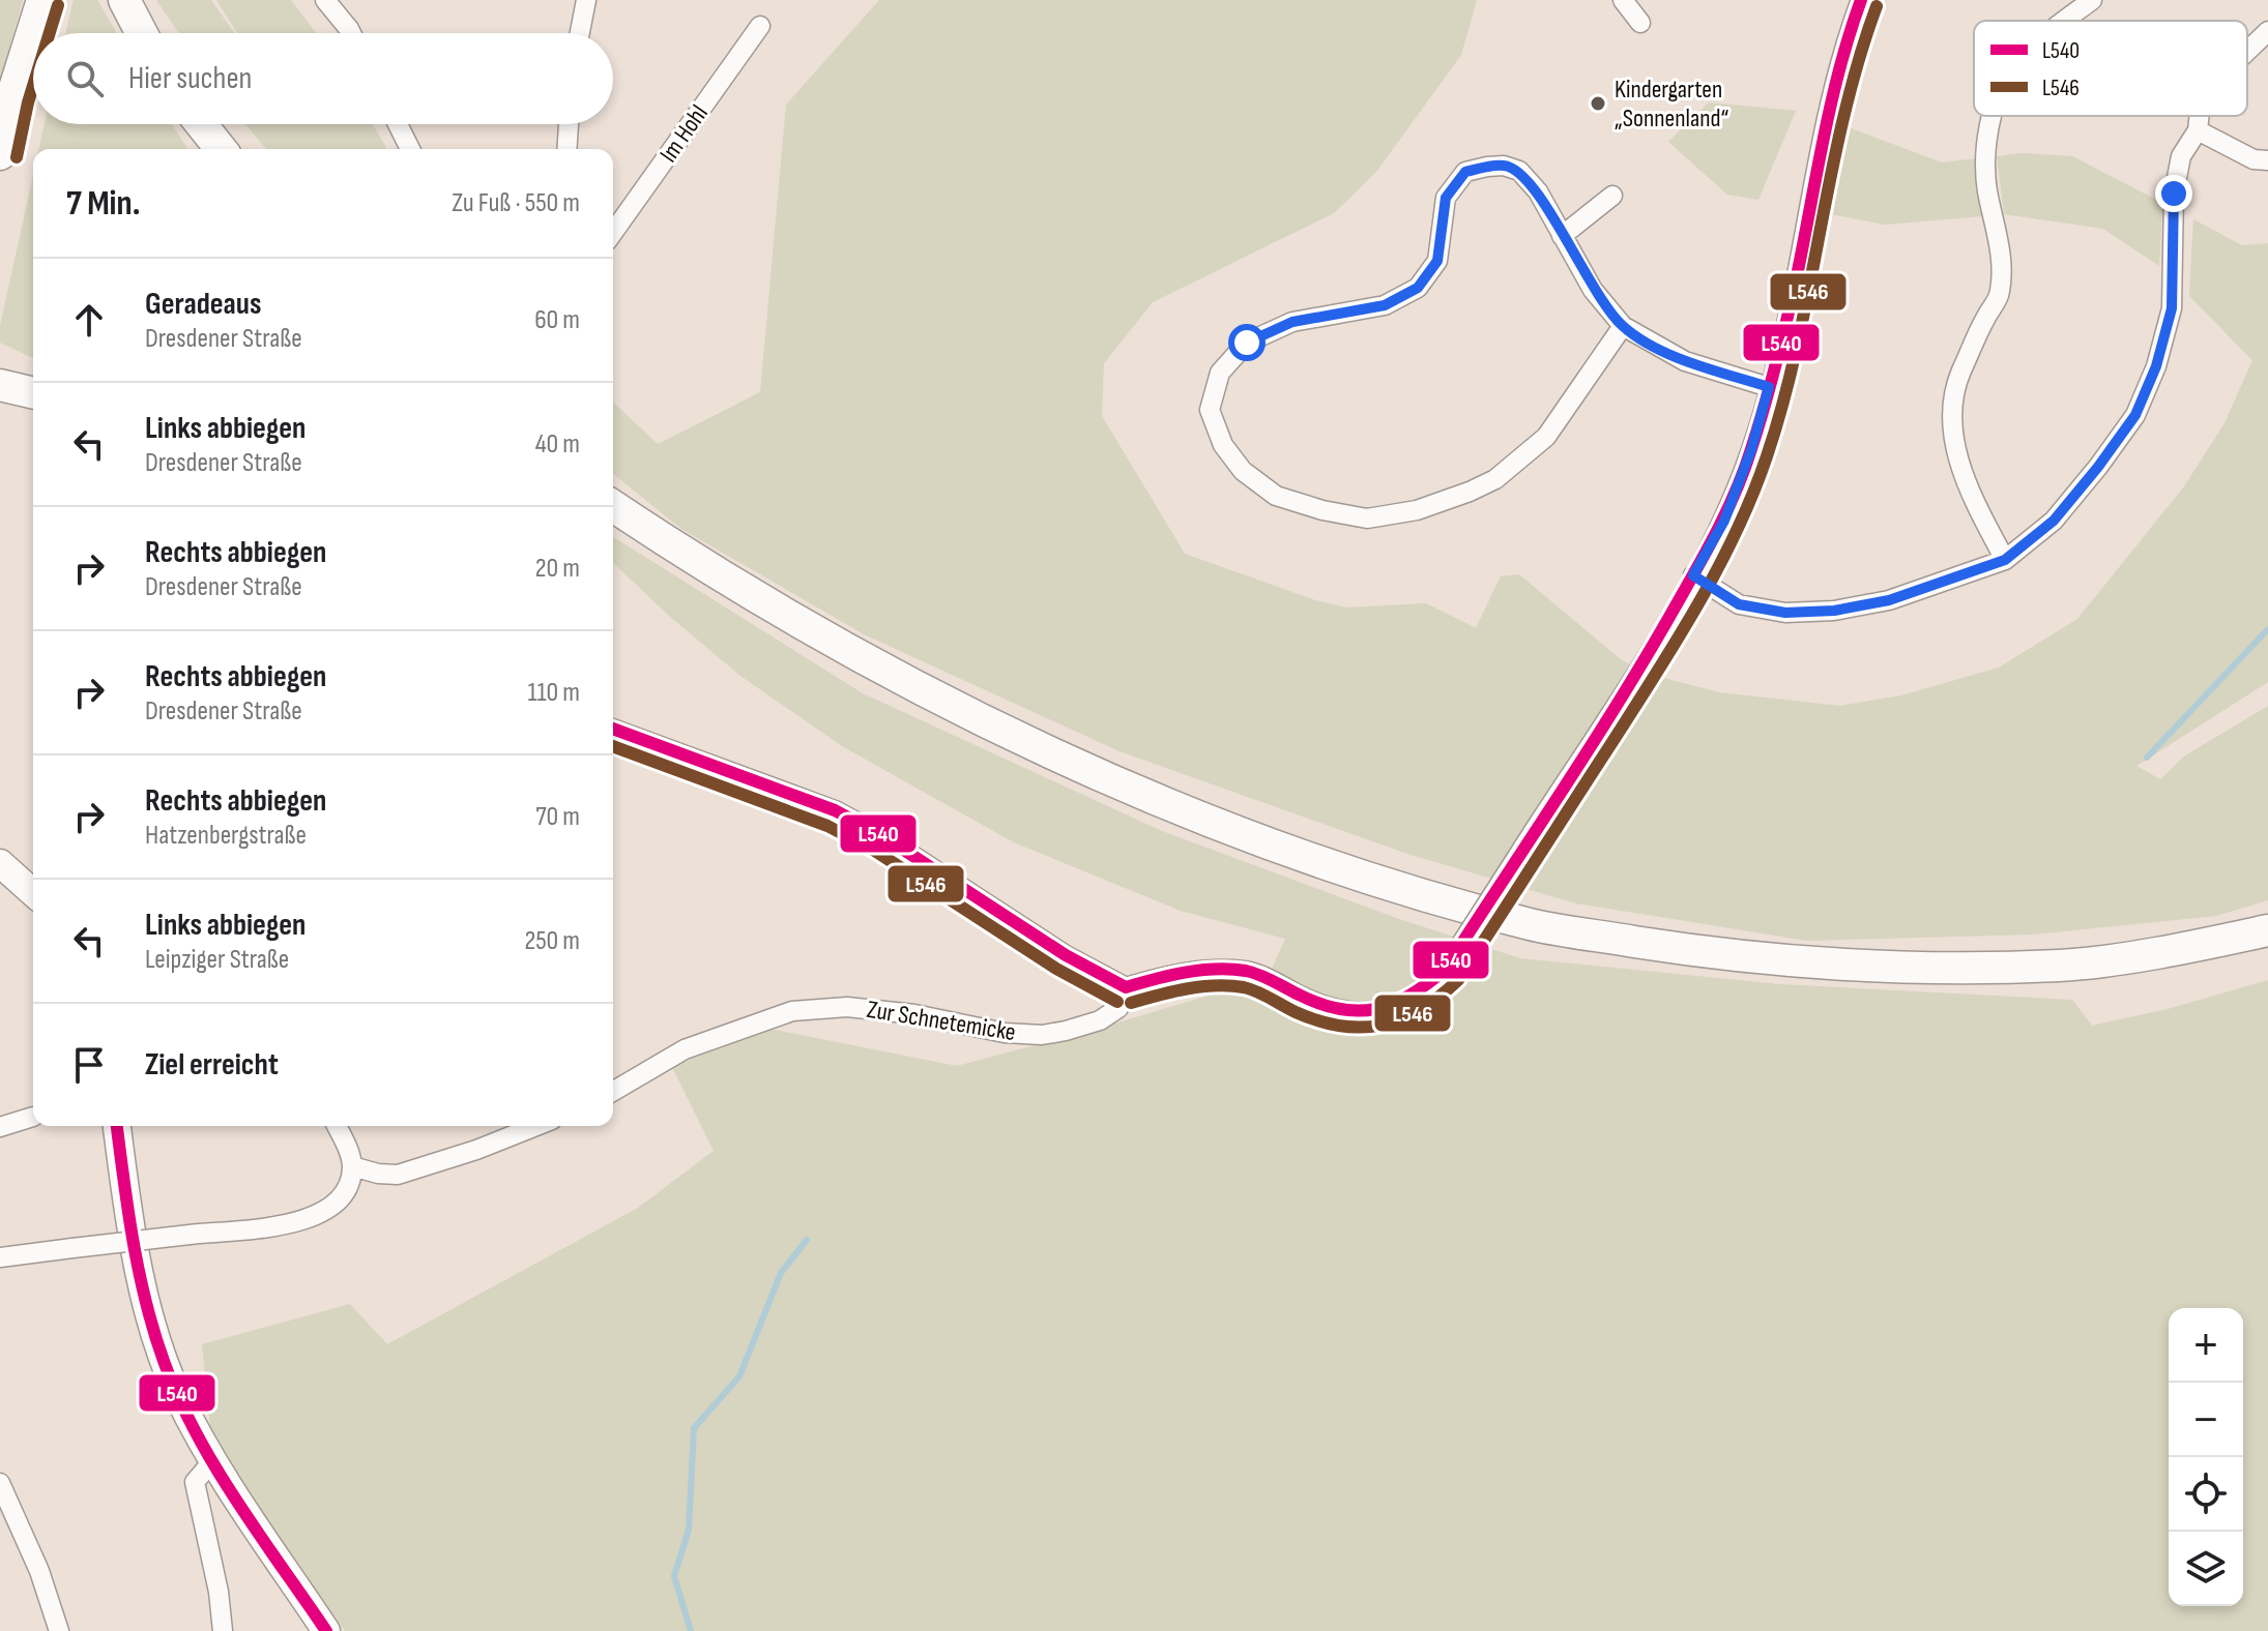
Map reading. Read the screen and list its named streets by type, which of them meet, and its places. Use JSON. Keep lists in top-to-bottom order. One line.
{"streets":{"street":["Im Hohl","Zur Schnetemicke"]},"places":["Kindergarten „Sonnenland“"],"lines":["transit line L540","transit line L546"],"legend":["L540","L546"],"page":{"search":"Hier suchen","heading":["7 Min.","Zu Fuß · 550 m"],"list":[["Geradeaus","Dresdener Straße","60 m"],["Links abbiegen","Dresdener Straße","40 m"],["Rechts abbiegen","Dresdener Straße","20 m"],["Rechts abbiegen","Dresdener Straße","110 m"],["Rechts abbiegen","Hatzenbergstraße","70 m"],["Links abbiegen","Leipziger Straße","250 m"],"Ziel erreicht"],"map_buttons":["+","−"]}}
